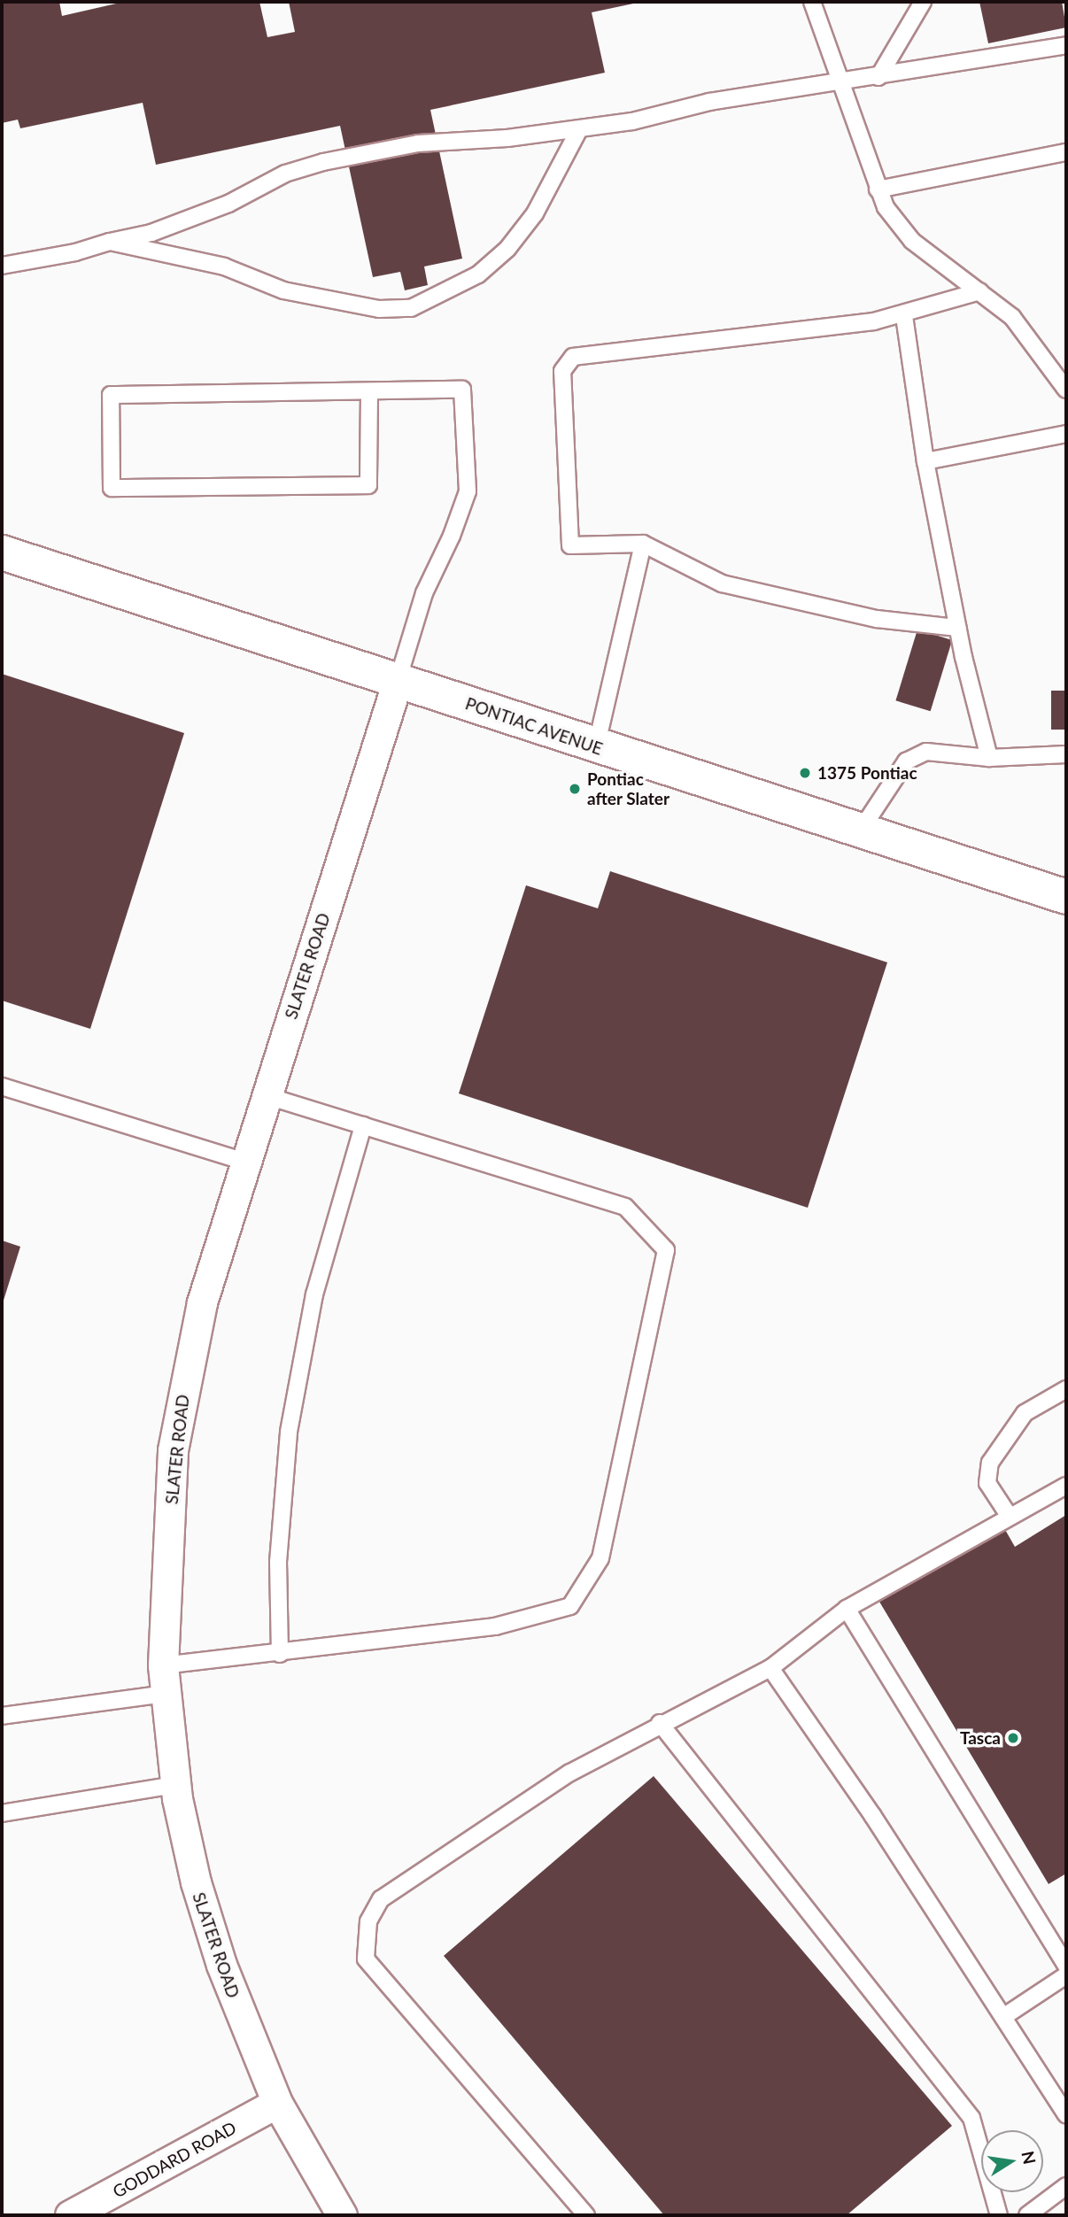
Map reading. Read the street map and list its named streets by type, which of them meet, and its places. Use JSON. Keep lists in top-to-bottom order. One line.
{"streets":{"main road":["PONTIAC AVENUE"],"street":["SLATER ROAD","GODDARD ROAD"]},"crossings":[["PONTIAC AVENUE","SLATER ROAD"],["SLATER ROAD","GODDARD ROAD"]],"places":["1375 Pontiac","Pontiac after Slater","Tasca"],"north":"right"}
